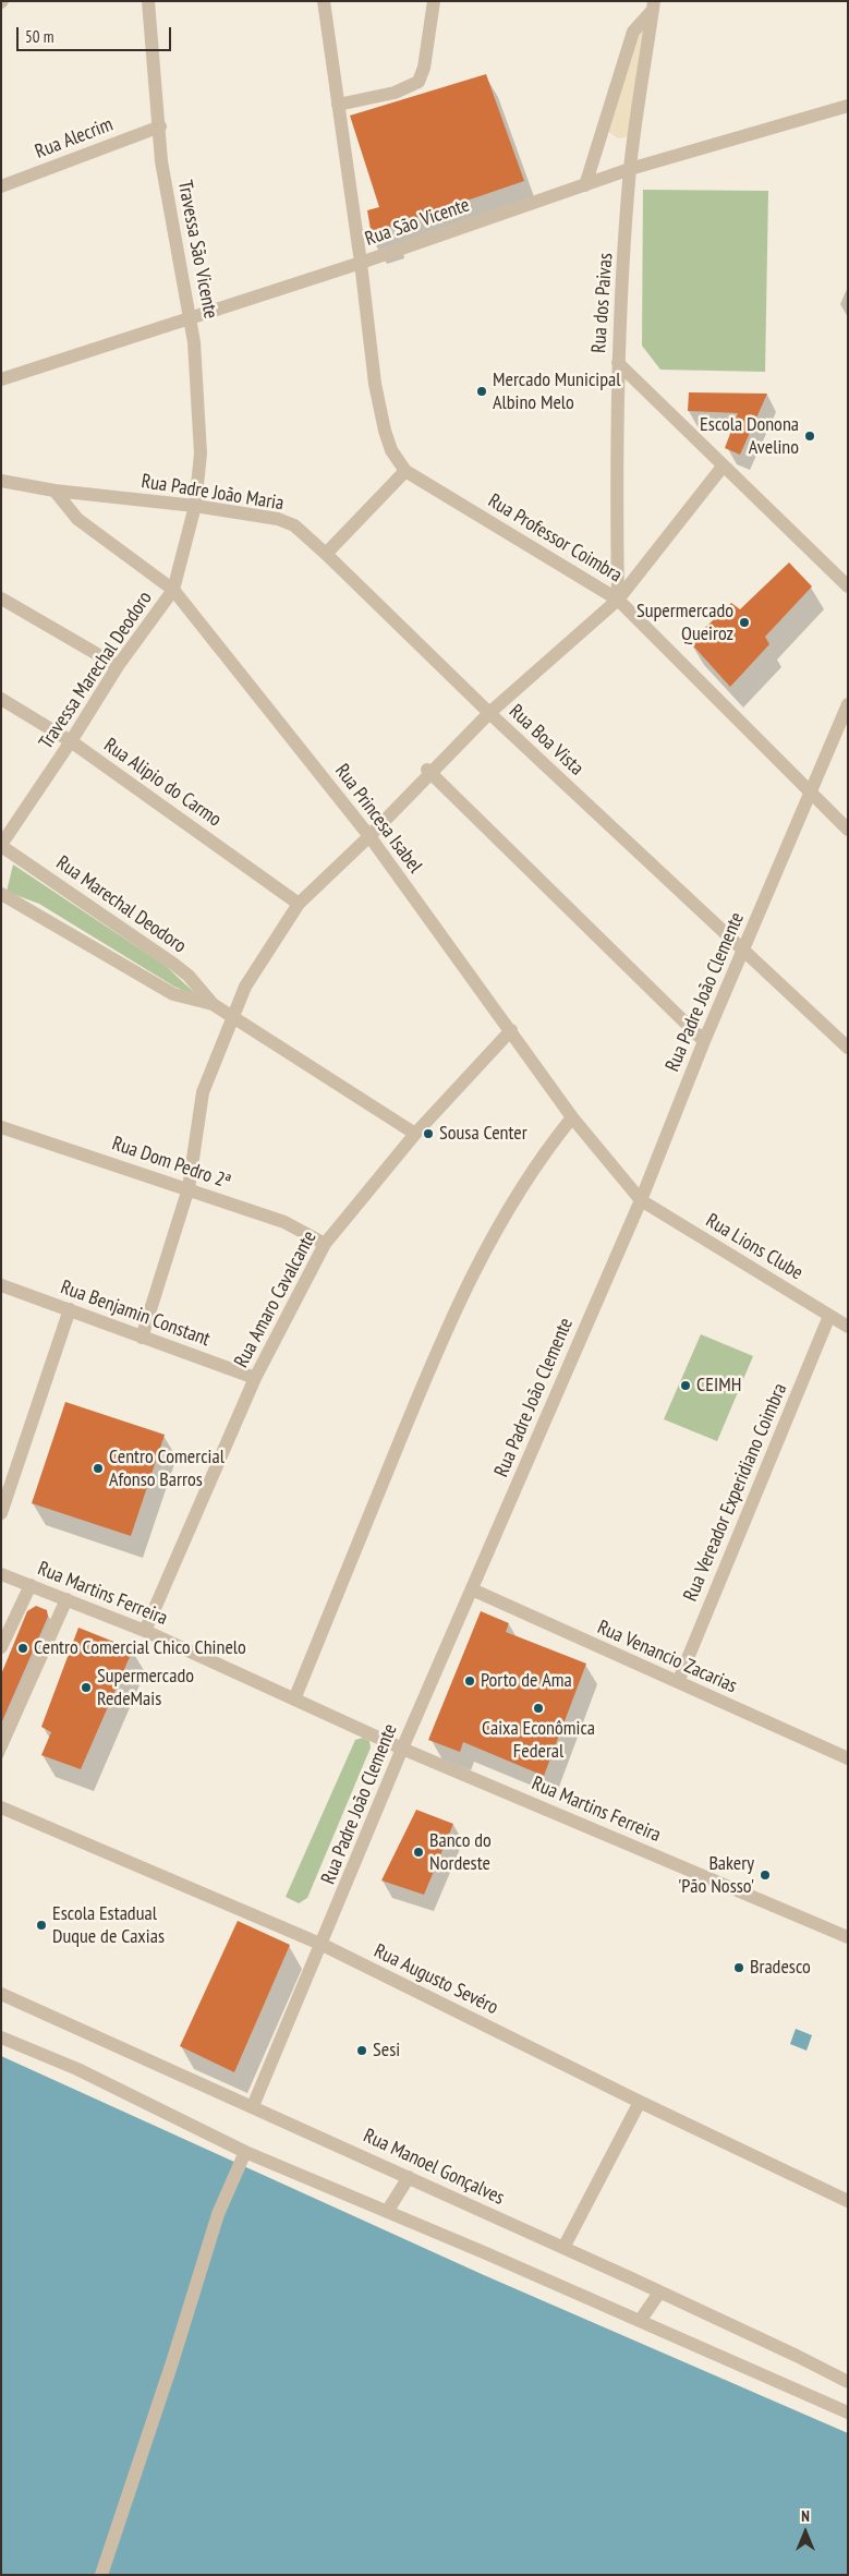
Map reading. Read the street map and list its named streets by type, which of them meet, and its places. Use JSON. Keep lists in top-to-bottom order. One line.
{"streets":{"street":["Rua Alecrim","Rua São Vicente","Travessa São Vicente","Rua dos Paivas","Rua Padre João Maria","Rua Professor Coimbra","Travessa Marechal Deodoro","Rua Boa Vista","Rua Alipio do Carmo","Rua Princesa Isabel","Rua Marechal Deodoro","Rua Padre João Clemente","Rua Dom Pedro 2ª","Rua Lions Clube","Rua Amaro Cavalcante","Rua Benjamin Constant","Rua Vereador Experidiano Coimbra","Rua Martins Ferreira","Rua Venancio Zacarias","Rua Augusto Sevéro","Rua Manoel Gonçalves"]},"crossings":[["Rua Alecrim","Travessa São Vicente"],["Rua São Vicente","Travessa São Vicente"],["Rua São Vicente","Rua dos Paivas"],["Travessa São Vicente","Rua Padre João Maria"],["Travessa São Vicente","Travessa Marechal Deodoro"],["Rua dos Paivas","Rua Professor Coimbra"],["Rua Padre João Maria","Travessa Marechal Deodoro"],["Rua Padre João Maria","Rua Boa Vista"],["Rua Padre João Maria","Rua Princesa Isabel"],["Rua Professor Coimbra","Rua Padre João Clemente"],["Travessa Marechal Deodoro","Rua Alipio do Carmo"],["Travessa Marechal Deodoro","Rua Princesa Isabel"],["Travessa Marechal Deodoro","Rua Marechal Deodoro"],["Rua Boa Vista","Rua Padre João Clemente"],["Rua Princesa Isabel","Rua Padre João Clemente"],["Rua Princesa Isabel","Rua Lions Clube"],["Rua Princesa Isabel","Rua Amaro Cavalcante"],["Rua Marechal Deodoro","Rua Amaro Cavalcante"],["Rua Padre João Clemente","Rua Lions Clube"],["Rua Padre João Clemente","Rua Martins Ferreira"],["Rua Padre João Clemente","Rua Venancio Zacarias"],["Rua Padre João Clemente","Rua Augusto Sevéro"],["Rua Padre João Clemente","Rua Manoel Gonçalves"],["Rua Dom Pedro 2ª","Rua Amaro Cavalcante"],["Rua Lions Clube","Rua Vereador Experidiano Coimbra"],["Rua Amaro Cavalcante","Rua Benjamin Constant"],["Rua Amaro Cavalcante","Rua Martins Ferreira"],["Rua Vereador Experidiano Coimbra","Rua Venancio Zacarias"]],"places":["Mercado Municipal Albino Melo","Escola Donona Avelino","Supermercado Queiroz","Sousa Center","CEIMH","Centro Comercial Afonso Barros","Centro Comercial Chico Chinelo","Porto de Ama","Supermercado RedeMais","Caixa Econômica Federal","Banco do Nordeste","Bakery 'Pão Nosso'","Escola Estadual Duque de Caxias","Bradesco","Sesi"],"scale_bar":"50 m","north":"top"}
